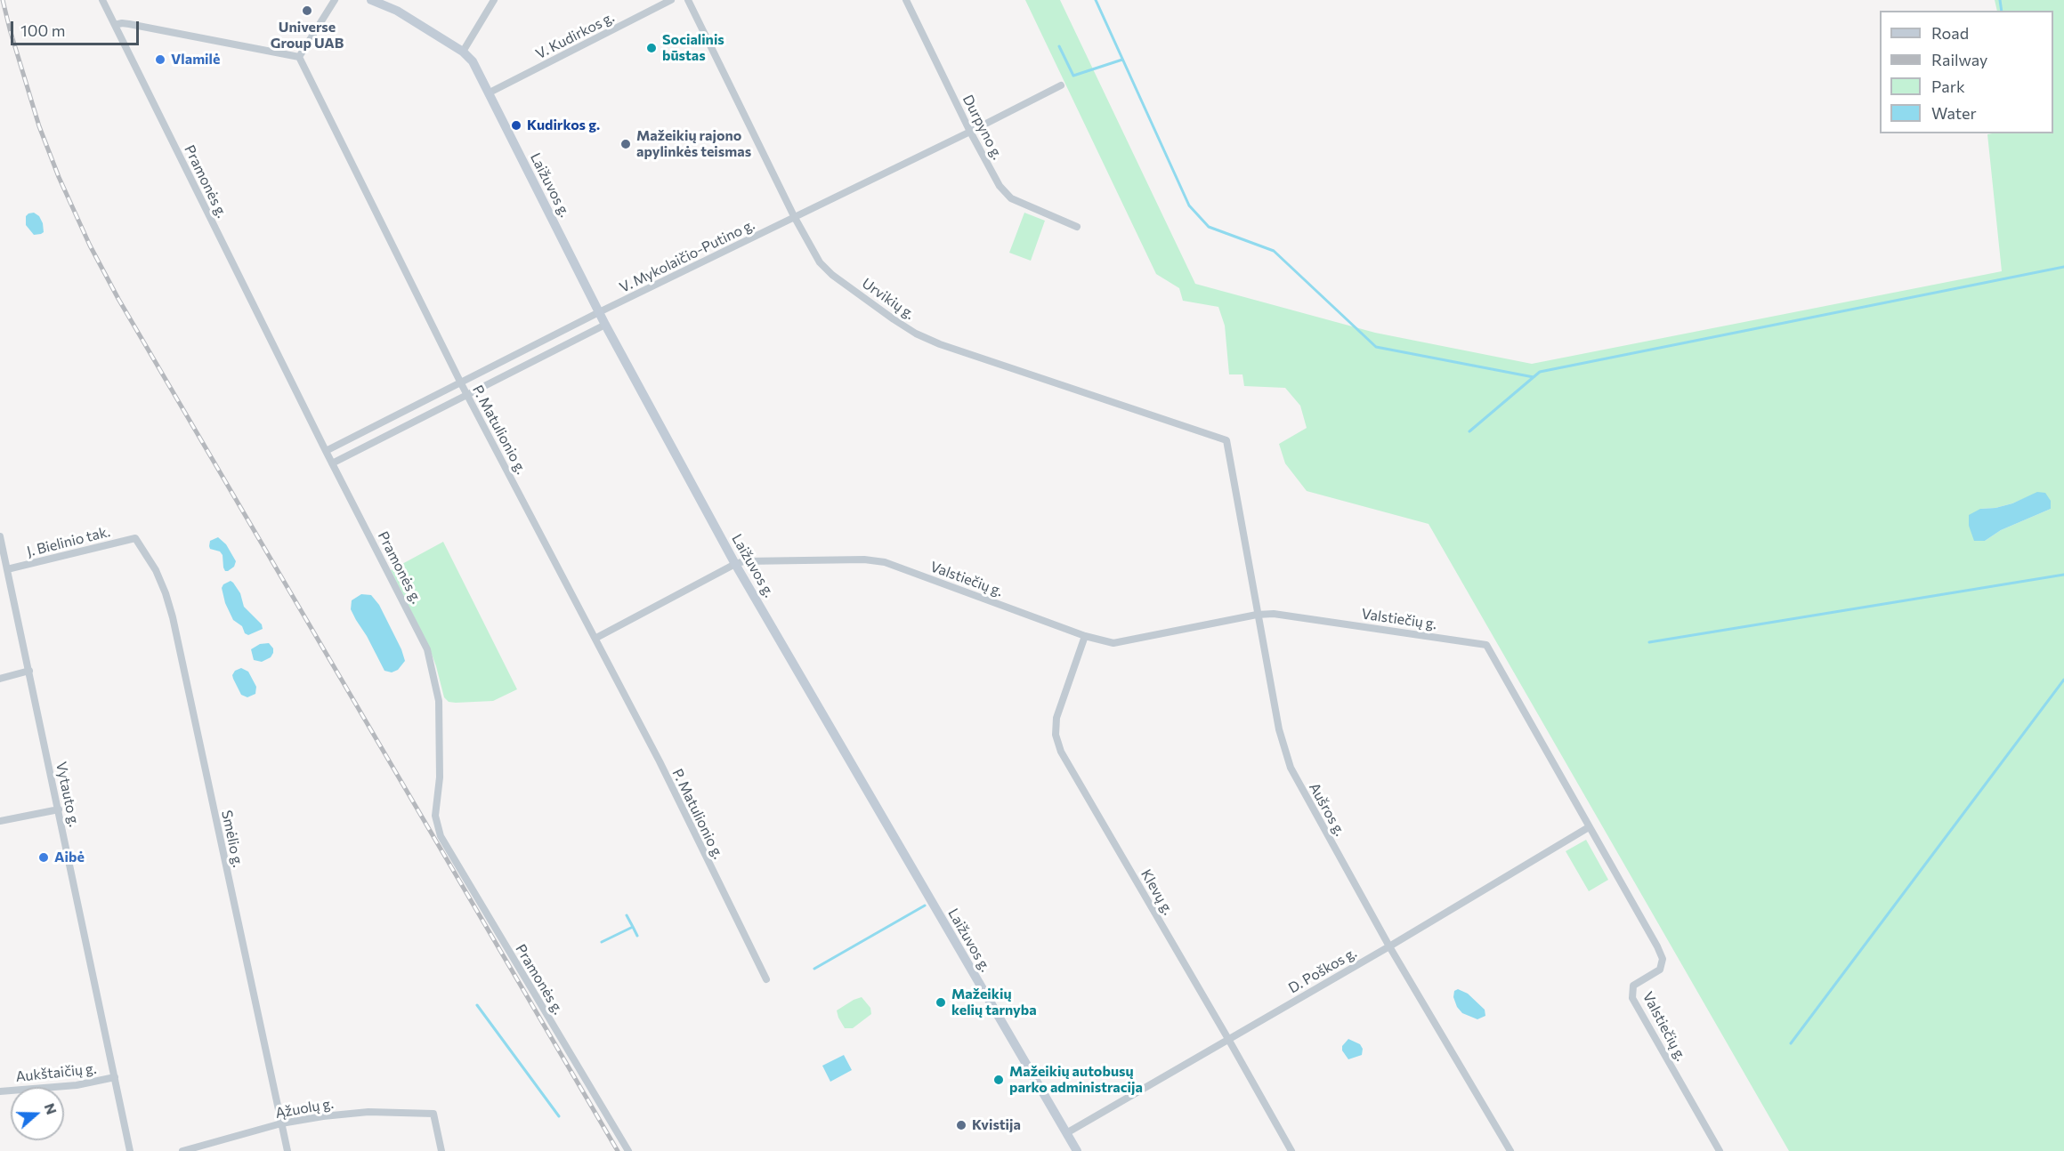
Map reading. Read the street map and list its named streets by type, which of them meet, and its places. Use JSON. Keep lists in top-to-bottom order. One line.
{"streets":{"main road":["Laižuvos g."],"street":["V. Kudirkos g.","Durpyno g.","Pramonės g.","V. Mykolaičio-Putino g.","Urvikių g.","P. Matulionio g.","J. Bielinio tak.","Valstiečių g.","Vytauto g.","Aušros g.","Smėlio g.","Klevų g.","D. Poškos g.","Aukštaičių g.","Ąžuolų g."]},"crossings":[["V. Kudirkos g.","Laižuvos g."],["Durpyno g.","V. Mykolaičio-Putino g."],["Pramonės g.","V. Mykolaičio-Putino g."],["Laižuvos g.","V. Mykolaičio-Putino g."],["Laižuvos g.","Valstiečių g."],["Laižuvos g.","D. Poškos g."],["V. Mykolaičio-Putino g.","Urvikių g."],["V. Mykolaičio-Putino g.","P. Matulionio g."],["Urvikių g.","Aušros g."],["J. Bielinio tak.","Vytauto g."],["J. Bielinio tak.","Smėlio g."],["Valstiečių g.","Aušros g."],["Valstiečių g.","Klevų g."],["Valstiečių g.","D. Poškos g."],["Vytauto g.","Aukštaičių g."],["Aušros g.","D. Poškos g."],["Smėlio g.","Ąžuolų g."],["Klevų g.","D. Poškos g."]],"places":["Universe Group UAB","Socialinis būstas","Vlamilė","Kudirkos g.","Mažeikių rajono apylinkės teismas","Aibė","Mažeikių kelių tarnyba","Mažeikių autobusų parko administracija","Kvistija"],"legend":["Road","Railway","Park","Water"],"scale_bar":"100 m","north":"right"}
